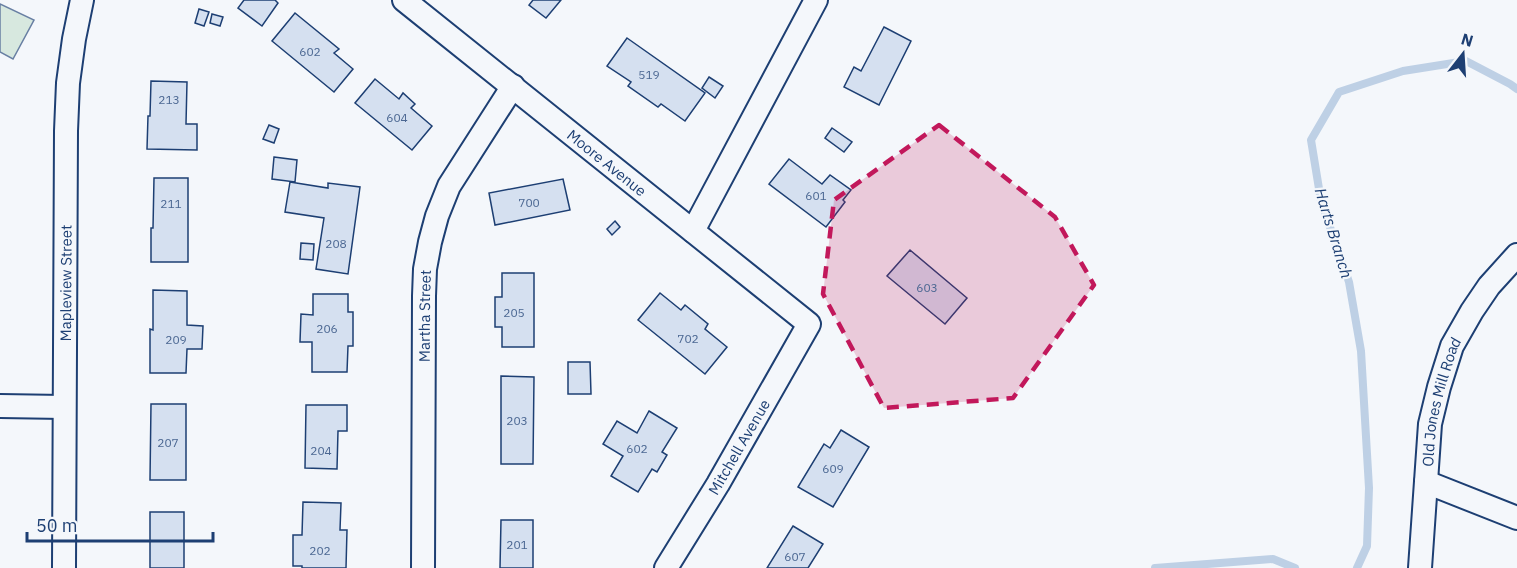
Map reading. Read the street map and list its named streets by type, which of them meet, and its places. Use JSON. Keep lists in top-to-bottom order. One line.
{"streets":{"street":["Moore Avenue","Mapleview Street","Martha Street","Old Jones Mill Road","Mitchell Avenue"]},"crossings":[["Moore Avenue","Martha Street"],["Moore Avenue","Mitchell Avenue"]],"water":["Harts Branch"],"house_numbers":["602","519","213","604","601","700","211","208","603","205","206","702","209","203","207","602","204","609","201","202","607"],"scale_bar":"50 m","north":"top"}
